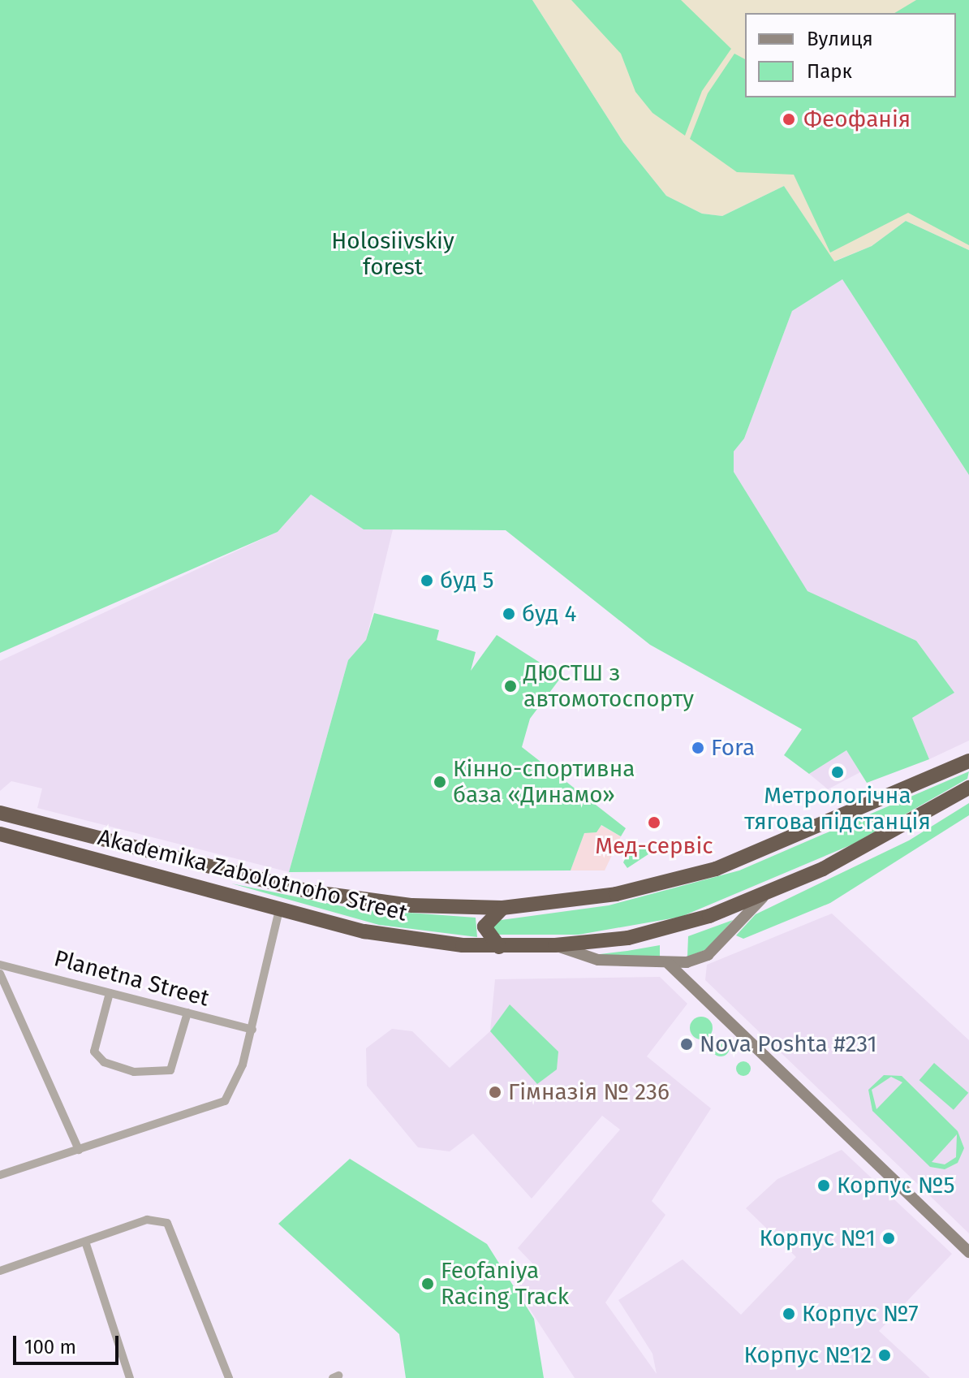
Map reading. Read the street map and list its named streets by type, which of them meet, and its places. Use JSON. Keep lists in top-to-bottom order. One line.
{"streets":{"highway":["Akademika Zabolotnoho Street"],"street":["Planetna Street"]},"parks":["Holosiivskiy forest"],"places":["Феофанія","буд 5","буд 4","ДЮСТШ з автомотоспорту","Fora","Метрологічна тягова підстанція","Кінно-спортивна база «Динамо»","Мед-сервіс","Nova Poshta #231","Гімназія № 236","Корпус №5","Корпус №1","Feofaniya Racing Track","Корпус №7","Корпус №12"],"legend":["Вулиця","Парк"],"scale_bar":"100 m"}
